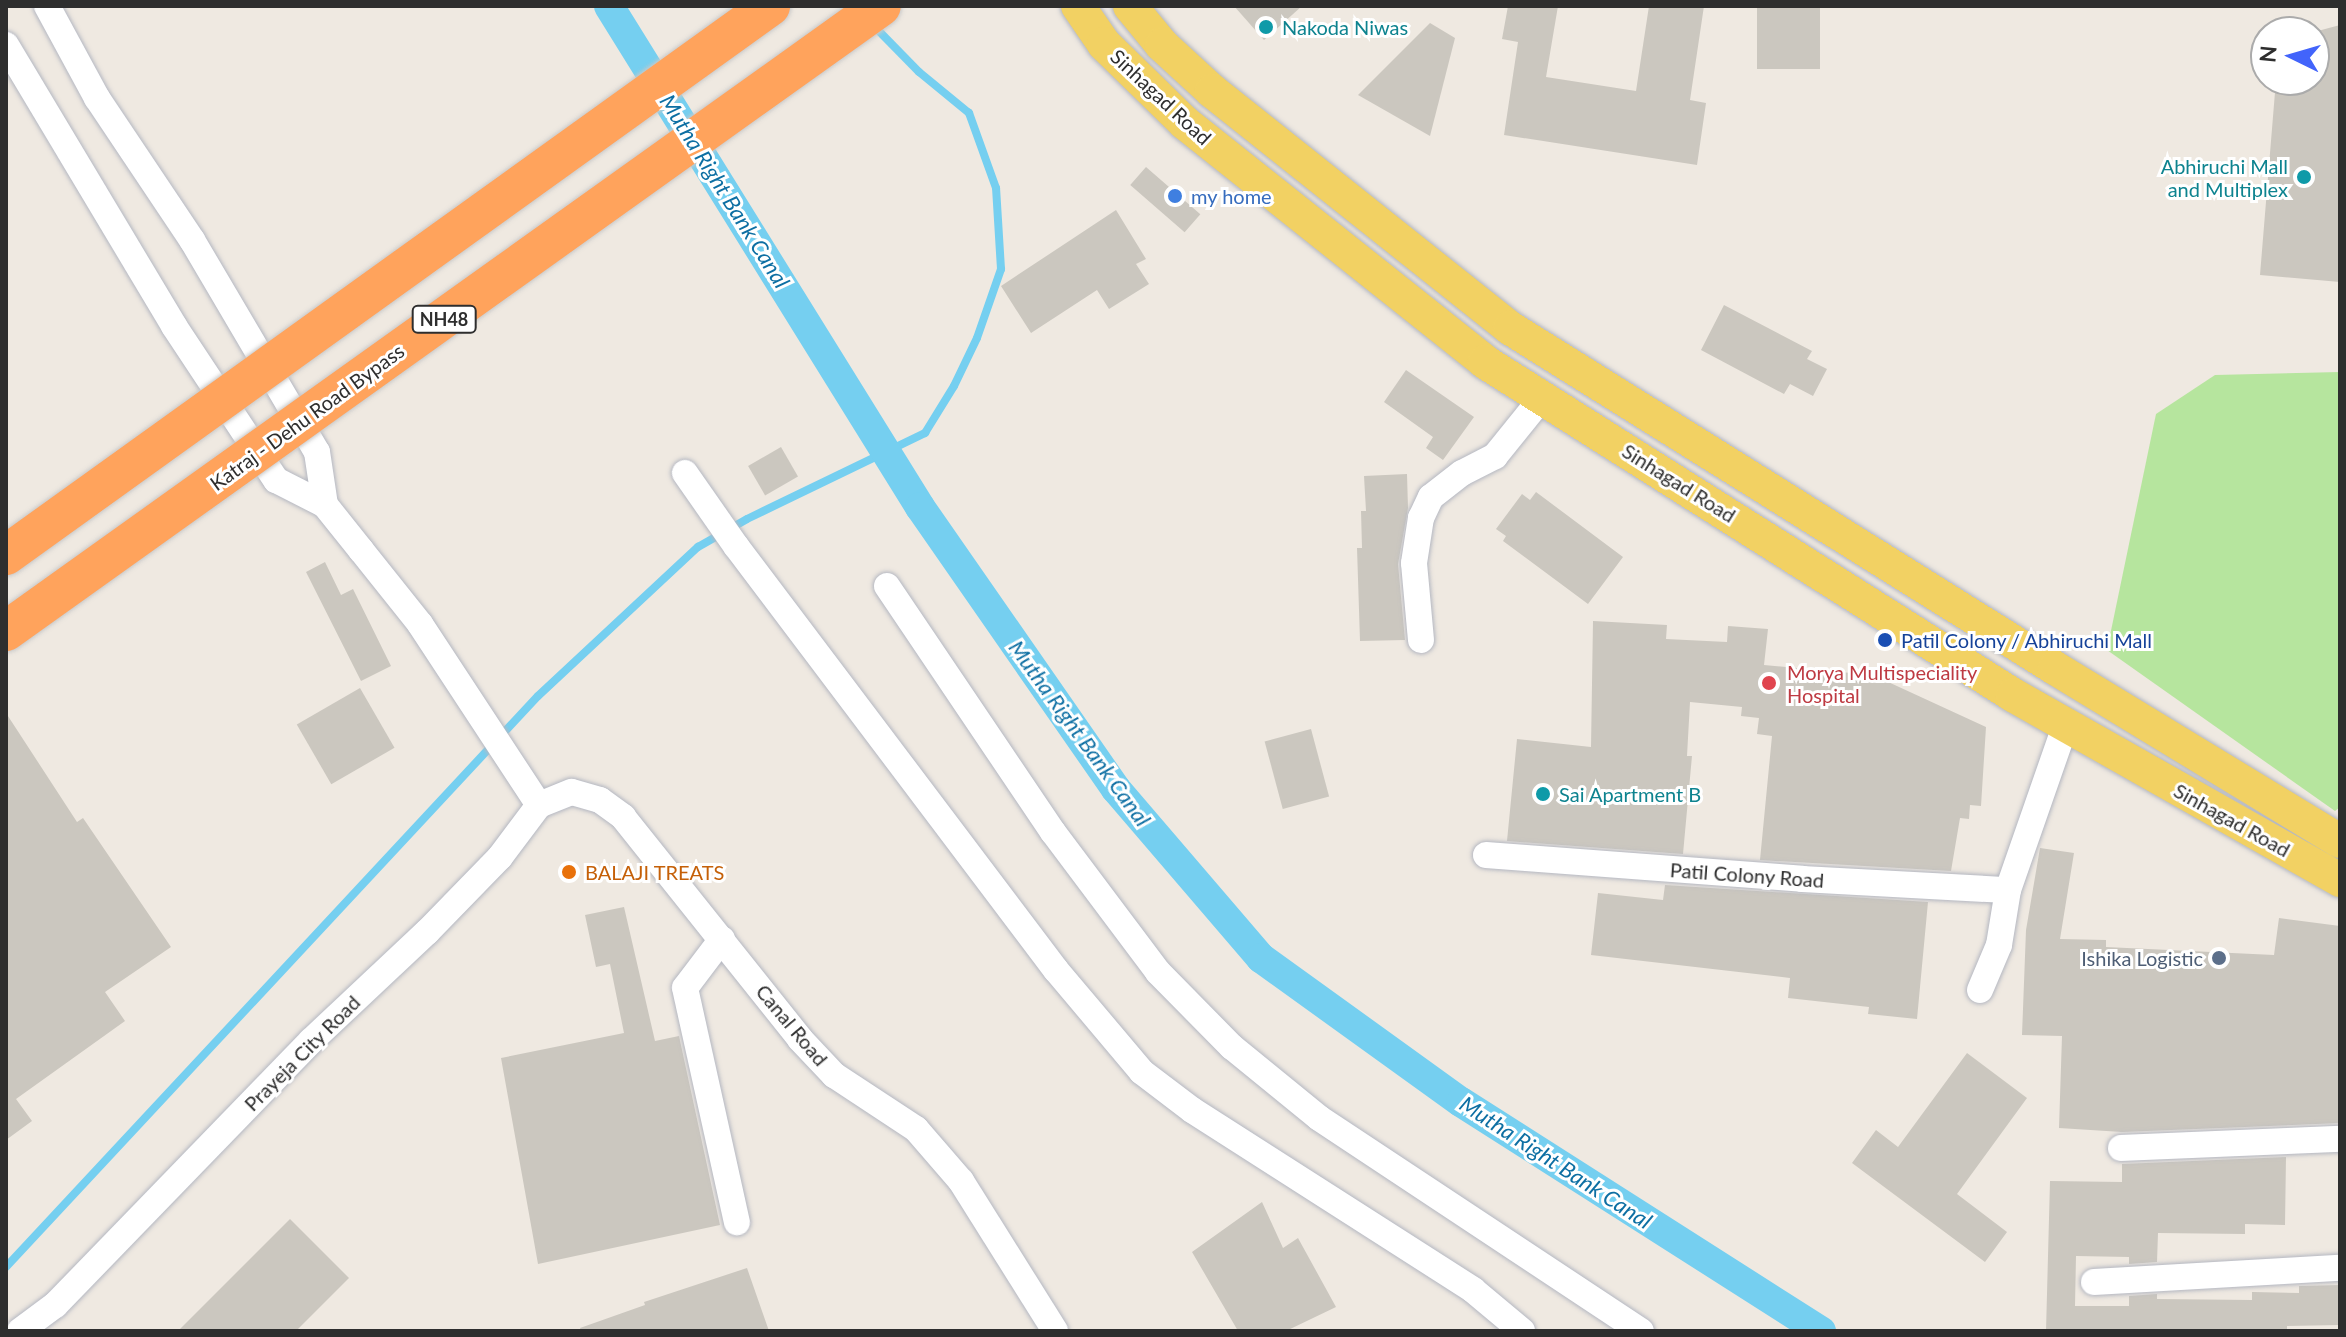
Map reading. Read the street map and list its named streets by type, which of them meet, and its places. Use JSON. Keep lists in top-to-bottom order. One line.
{"streets":{"highway":["NH48","Katraj - Dehu Road Bypass"],"main road":["Sinhagad Road"],"street":["Patil Colony Road","Canal Road","Prayeja City Road"]},"crossings":[["Canal Road","Prayeja City Road"]],"water":["Mutha Right Bank Canal"],"places":["Nakoda Niwas","Abhiruchi Mall and Multiplex","my home","Patil Colony / Abhiruchi Mall","Morya Multispeciality Hospital","Sai Apartment B","BALAJI TREATS","Ishika Logistic"],"north":"left"}
